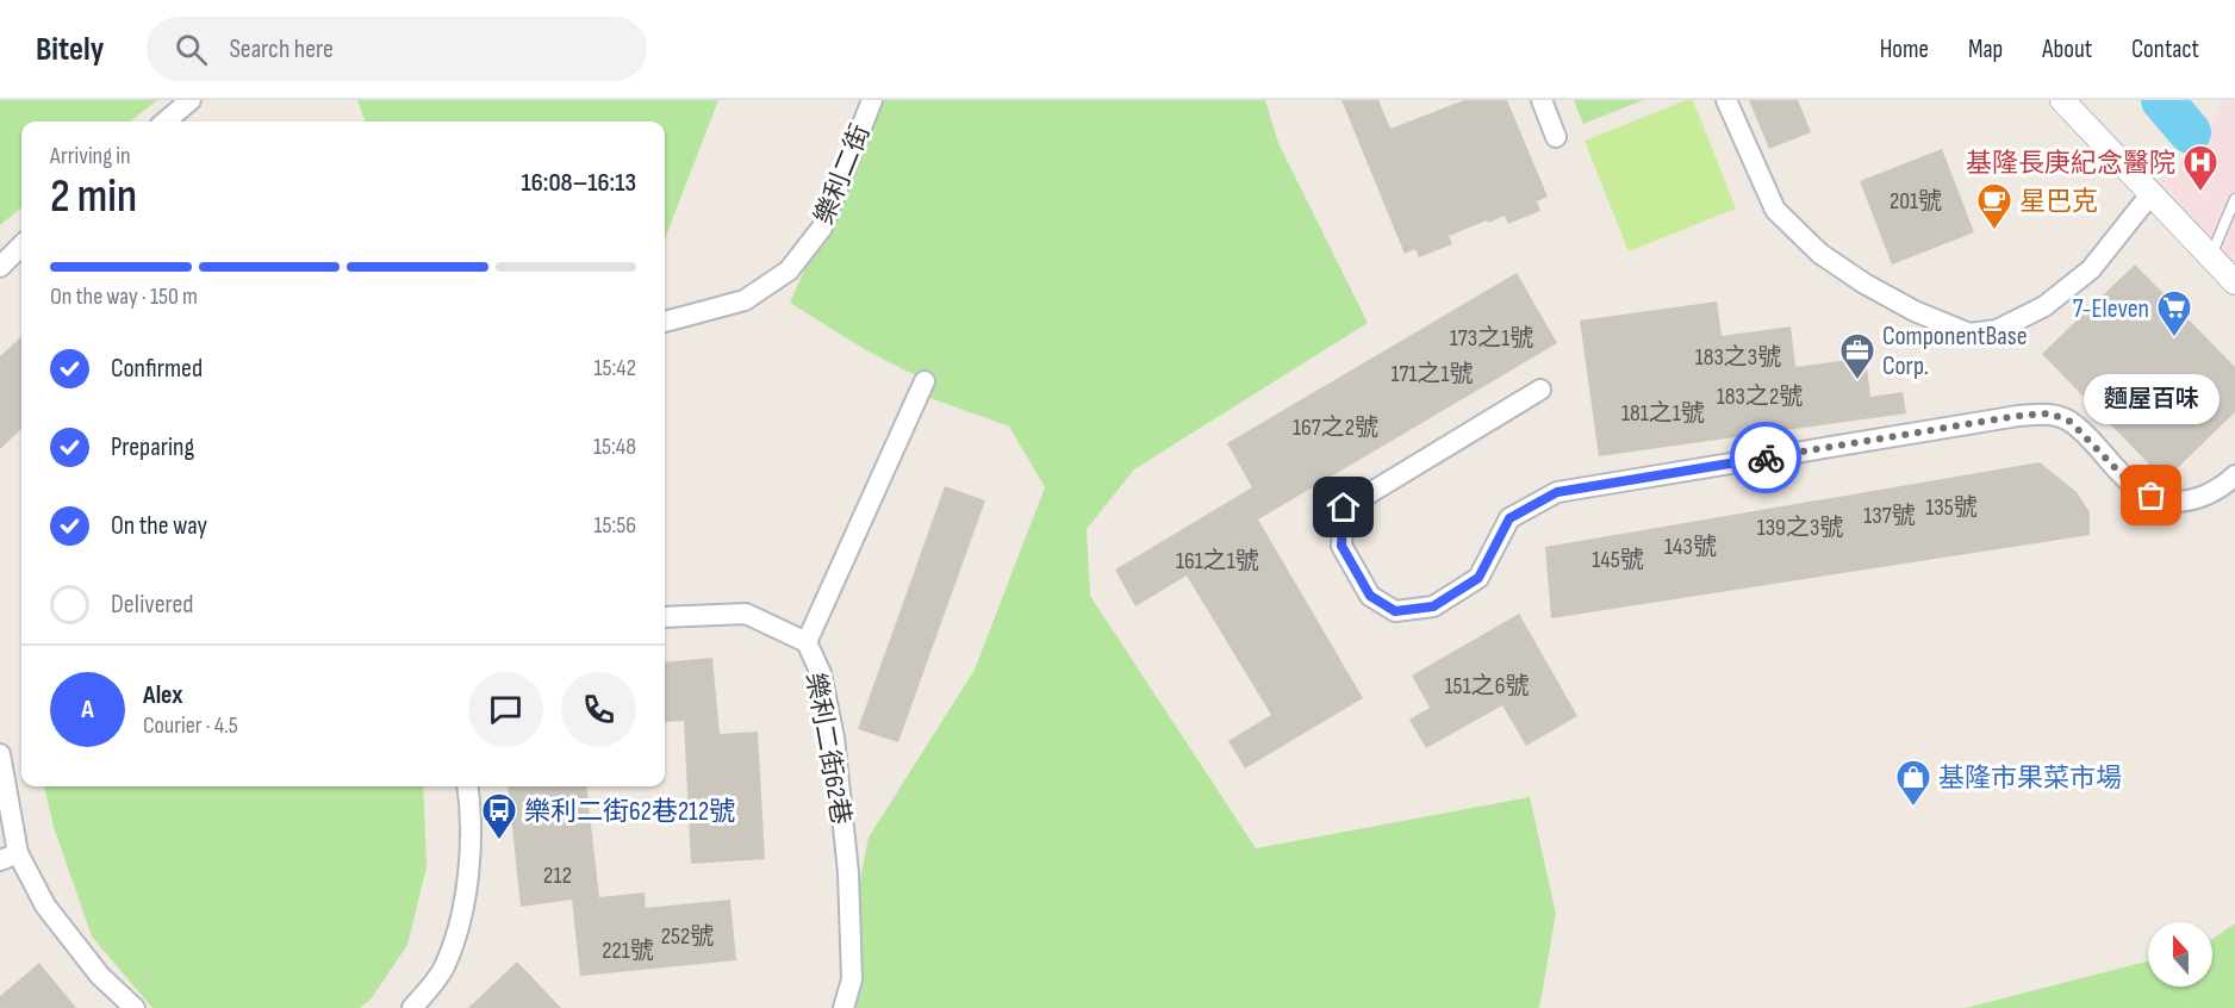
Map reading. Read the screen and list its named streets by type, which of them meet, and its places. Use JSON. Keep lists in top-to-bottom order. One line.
{"streets":{"street":["樂利二街","樂利二街62巷"]},"places":{"hospital":["基隆長庚紀念醫院"],"cafe":["星巴克"],"supermarket":["7-Eleven"],"office":["ComponentBase Corp."],"other":["麵屋百味"],"shop":["基隆市果菜市場"],"bus stop":["樂利二街62巷212號"]},"house_numbers":["201號","173之1號","183之3號","171之1號","183之2號","181之1號","167之2號","135號","137號","139之3號","143號","145號","161之1號","151之6號","212","252號","221號"],"north":"top","page":{"header":"Bitely","search":"Search here","nav":["Home","Map","About","Contact"],"heading":["2 min","Arriving in","16:08–16:13"],"panel":["Alex","Courier · 4.5"],"bar":"On the way · 150 m","list":[["Confirmed","15:42"],["Preparing","15:48"],["On the way","15:56"],"Delivered"],"bubble":"麵屋百味","round":"A"}}
